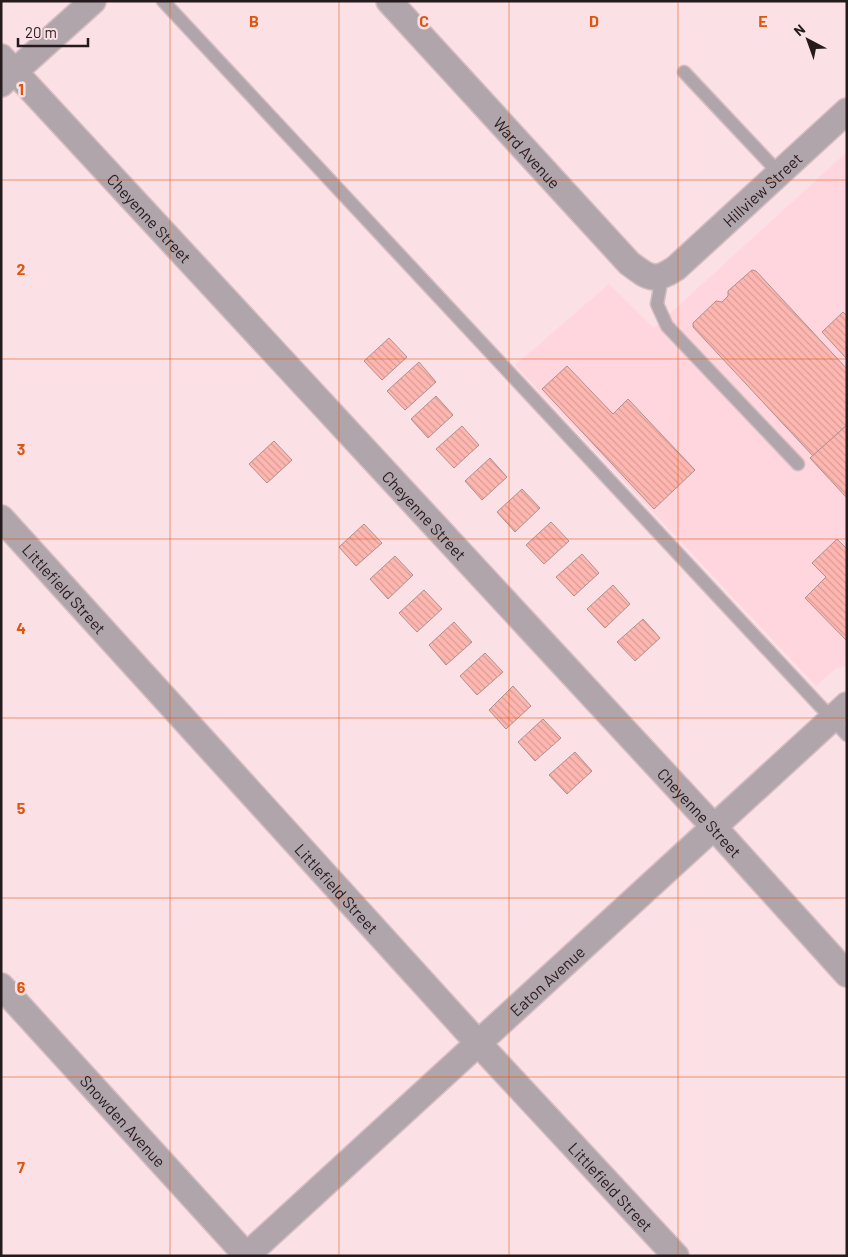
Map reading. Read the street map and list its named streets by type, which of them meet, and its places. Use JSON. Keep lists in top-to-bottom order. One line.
{"streets":{"street":["Ward Avenue","Hillview Street","Cheyenne Street","Littlefield Street","Eaton Avenue","Snowden Avenue"]},"crossings":[["Ward Avenue","Hillview Street"],["Cheyenne Street","Eaton Avenue"],["Littlefield Street","Eaton Avenue"],["Eaton Avenue","Snowden Avenue"]],"scale_bar":"20 m","north":"top left","grid":{"columns":["B","C","D","E"],"rows":["1","2","3","4","5","6","7"]}}
